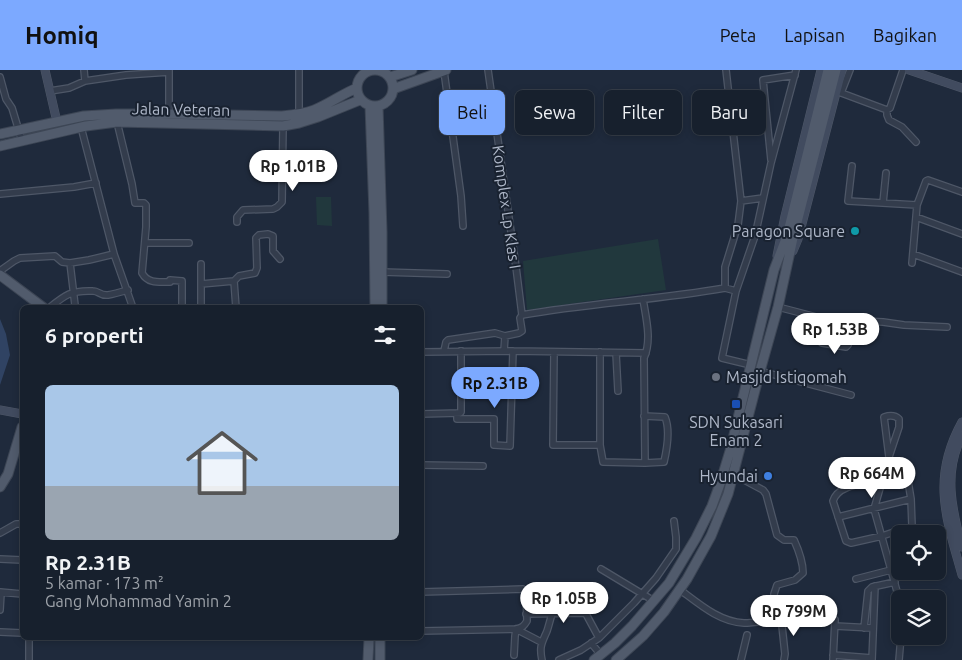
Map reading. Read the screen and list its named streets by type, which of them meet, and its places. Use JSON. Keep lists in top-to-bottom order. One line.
{"streets":{"main road":["Jalan Veteran"],"street":["Komplex Lp Klas I"]},"places":{"other":["Paragon Square","Masjid Istiqomah","Hyundai"],"transit":["SDN Sukasari Enam 2"]},"page":{"header":"Homiq","nav":["Peta","Lapisan","Bagikan"],"chip":["Beli","Sewa","Filter","Baru"],"price":["Rp 1.01B","Rp 1.53B","Rp 2.31B","Rp 664M","Rp 1.05B","Rp 799M"],"heading":"6 properti","list":[{"name":"Rp 2.31B","note":"5 kamar · 173 m² · Gang Mohammad Yamin 2"}]}}
